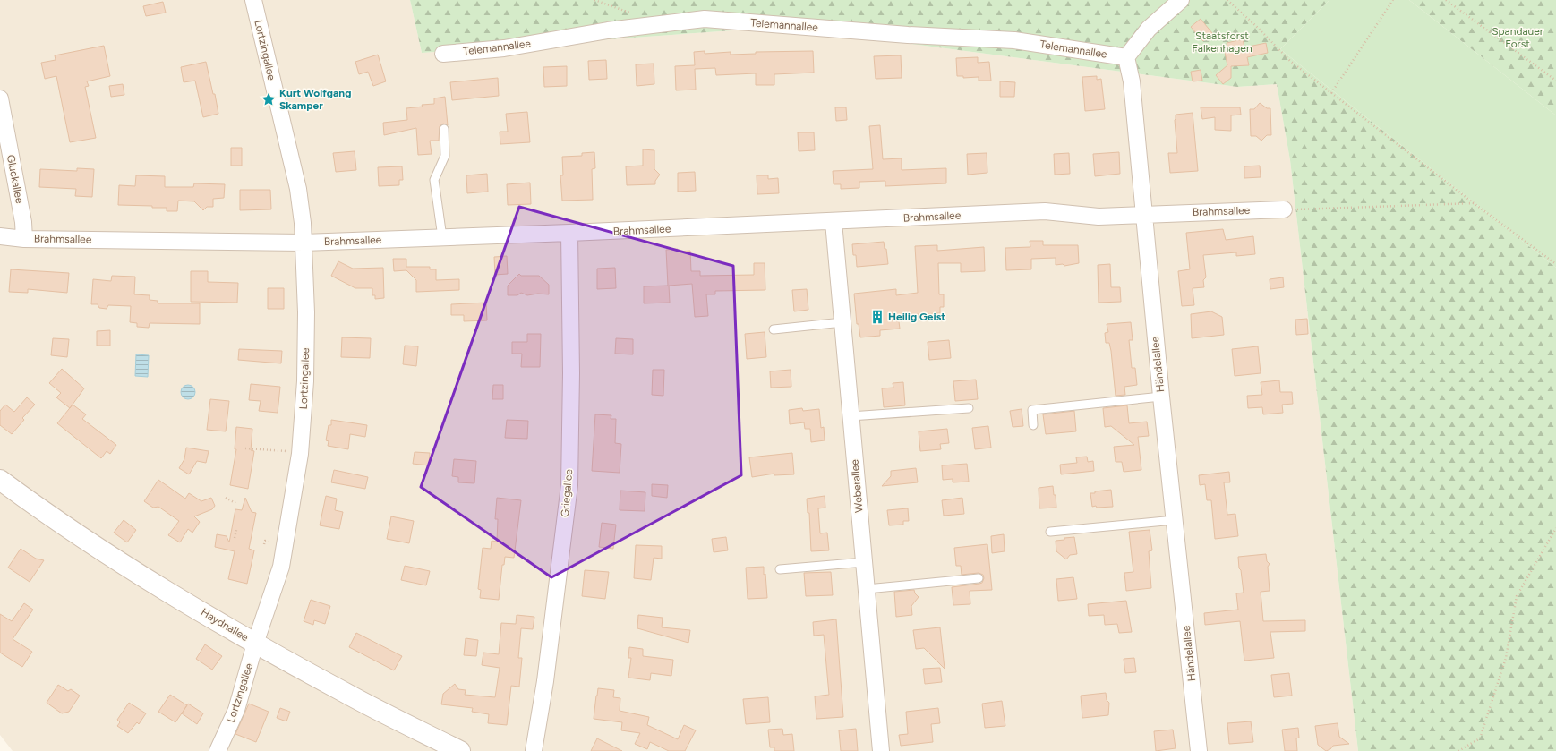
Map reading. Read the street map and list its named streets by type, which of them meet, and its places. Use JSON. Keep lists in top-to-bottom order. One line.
{"streets":{"street":["Telemannallee","Lortzingallee","Gluckallee","Brahmsallee","Händelallee","Weberallee","Griegallee","Haydnallee"]},"crossings":[["Telemannallee","Händelallee"],["Lortzingallee","Brahmsallee"],["Lortzingallee","Haydnallee"],["Gluckallee","Brahmsallee"],["Brahmsallee","Händelallee"],["Brahmsallee","Weberallee"],["Brahmsallee","Griegallee"]],"parks":["Spandauer Forst","Staatsforst Falkenhagen"],"places":{"place":["Kurt Wolfgang Skamper"],"building":["Heilig Geist"]}}
